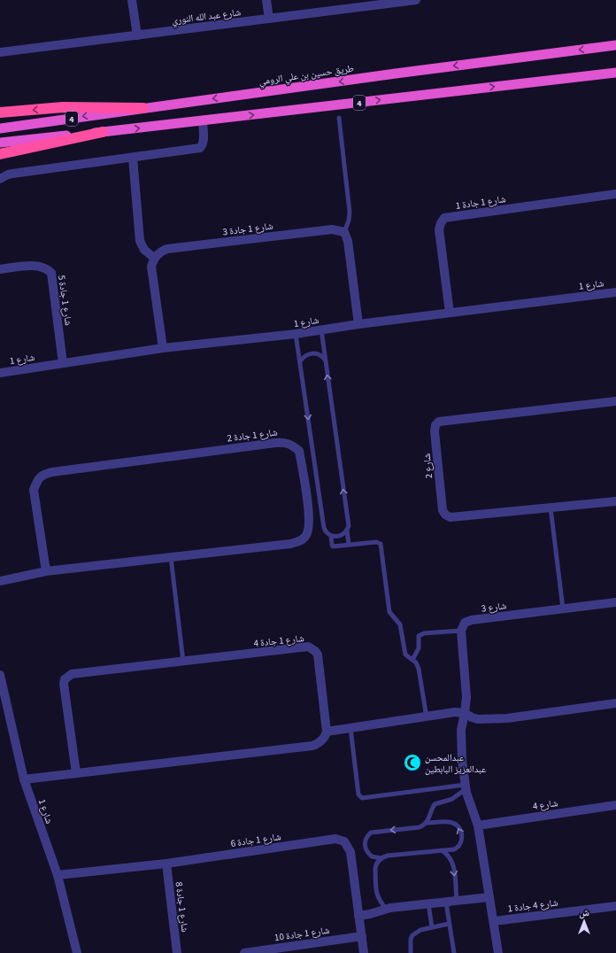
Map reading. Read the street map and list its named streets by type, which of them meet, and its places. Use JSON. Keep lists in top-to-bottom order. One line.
{"streets":{"highway":["طريق حسين بن علي الرومي","4"],"street":["شارع عبد الله النوري","شارع 1 جادة 1","شارع 1 جادة 3","شارع 1","شارع 1 جادة 5","شارع 1 جادة 2","شارع 2","شارع 3","شارع 1 جادة 4","شارع 4","شارع 1 جادة 6","شارع 4 جادة 1","شارع 1 جادة 8","شارع 1 جادة 10"]},"crossings":[["شارع 1 جادة 1","شارع 1"],["شارع 1","شارع 1 جادة 5"],["شارع 1","شارع 1 جادة 6"],["شارع 1 جادة 6","شارع 1 جادة 8"],["شارع 1 جادة 6","شارع 1 جادة 10"]],"places":{"mosque":["عبدالمحسن عبدالعزيز البابطين"]},"north":"top"}
